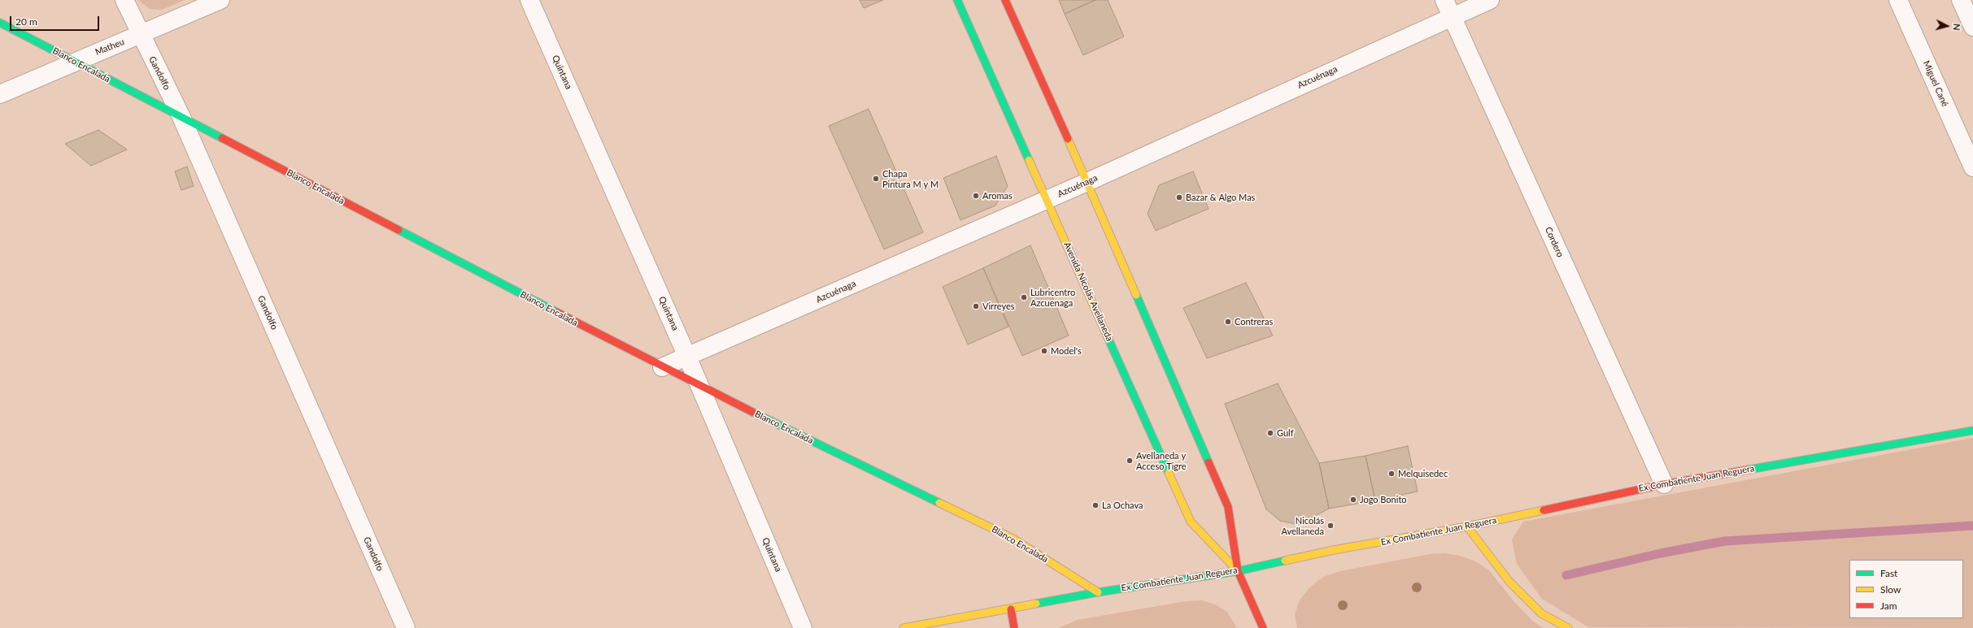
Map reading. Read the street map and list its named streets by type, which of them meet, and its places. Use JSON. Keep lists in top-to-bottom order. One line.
{"streets":{"main road":["Blanco Encalada","Avenida Nicolás Avellaneda","Ex Combatiente Juan Reguera"],"street":["Matheu","Quintana","Gandolfo","Azcuénaga","Miguel Cané","Cordero"]},"crossings":[["Matheu","Blanco Encalada"],["Matheu","Gandolfo"],["Blanco Encalada","Quintana"],["Blanco Encalada","Gandolfo"],["Blanco Encalada","Azcuénaga"],["Blanco Encalada","Ex Combatiente Juan Reguera"],["Quintana","Azcuénaga"],["Azcuénaga","Cordero"],["Azcuénaga","Avenida Nicolás Avellaneda"],["Cordero","Ex Combatiente Juan Reguera"],["Avenida Nicolás Avellaneda","Ex Combatiente Juan Reguera"]],"places":["Chapa Pintura M y M","Aromas","Bazar & Algo Mas","Lubricentro Azcuenaga","Virreyes","Contreras","Model's","Gulf","Avellaneda y Acceso Tigre","Melquisedec","Jogo Bonito","La Ochava","Nicolás Avellaneda"],"legend":["Fast","Slow","Jam"],"scale_bar":"20 m","north":"right"}
